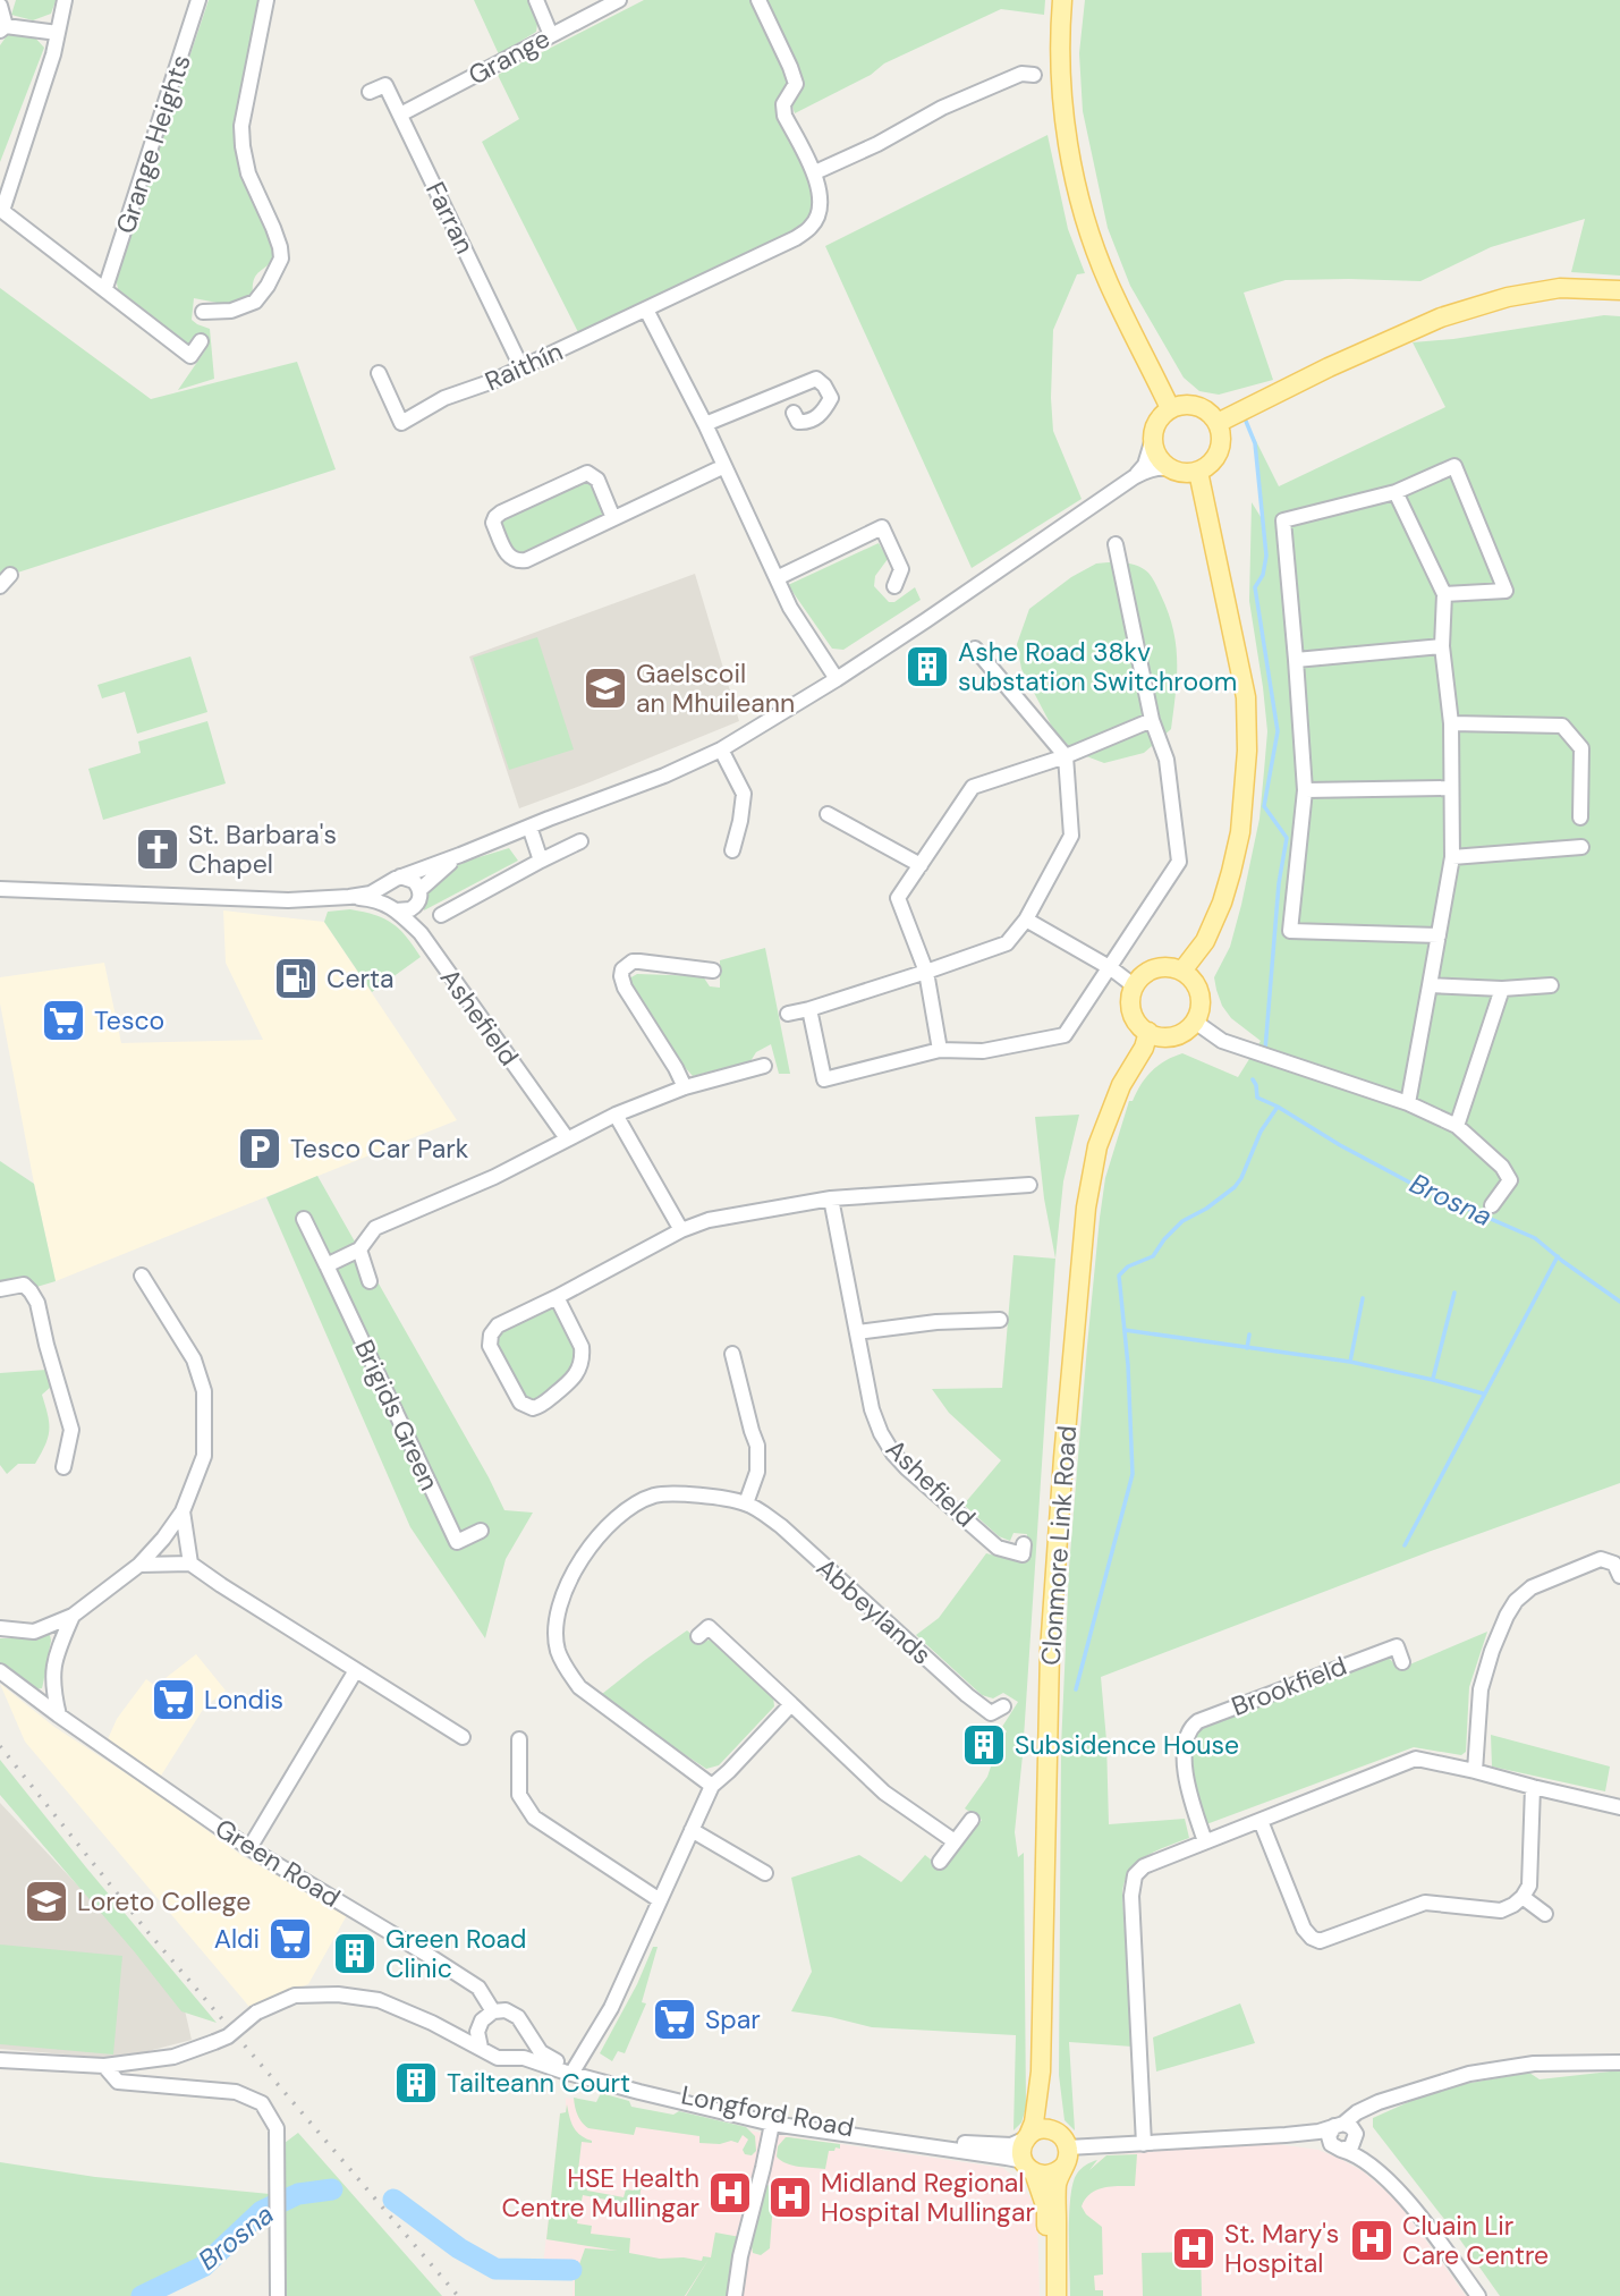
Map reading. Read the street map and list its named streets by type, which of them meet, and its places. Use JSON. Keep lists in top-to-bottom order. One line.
{"streets":{"main road":["Clonmore Link Road"],"street":["Grange","Grange Heights","Farran","Raithín","Ashefield","Brigids Green","Abbeylands","Brookfield","Green Road","Longford Road"]},"crossings":[["Grange","Farran"],["Farran","Raithín"],["Clonmore Link Road","Longford Road"],["Green Road","Longford Road"]],"water":["Brosna"],"places":{"building":["Ashe Road 38kv substation Switchroom","Subsidence House","Green Road Clinic","Tailteann Court"],"school or university":["Gaelscoil an Mhuileann","Loreto College"],"church":["St. Barbara's Chapel"],"fuel station":["Certa"],"supermarket":["Tesco","Londis","Aldi","Spar"],"parking":["Tesco Car Park"],"hospital":["HSE Health Centre Mullingar","Midland Regional Hospital Mullingar","Cluain Lir Care Centre","St. Mary's Hospital"]}}
